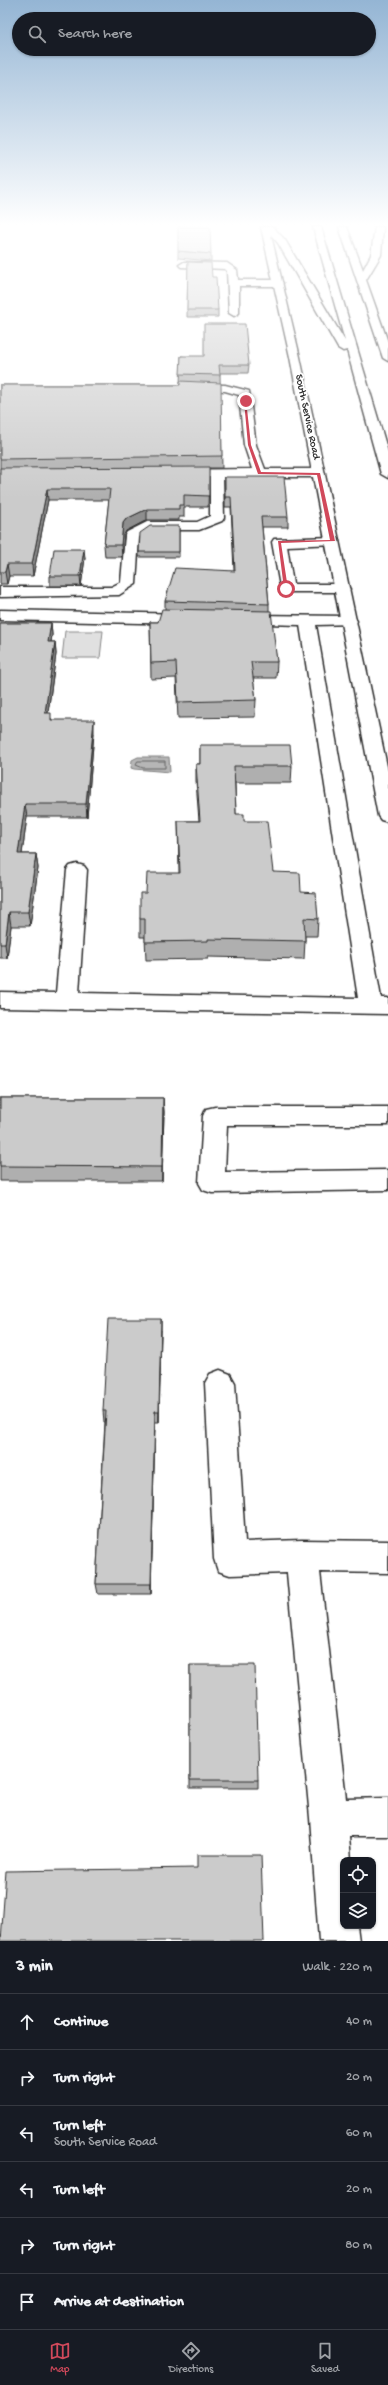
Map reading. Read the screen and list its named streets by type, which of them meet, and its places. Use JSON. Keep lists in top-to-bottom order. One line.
{"streets":{"main road":["South Service Road"]},"page":{"search":"Search here","heading":["3 min","Walk · 220 m"],"list":[["Continue","40 m"],["Turn right","20 m"],["Turn left","South Service Road","60 m"],["Turn left","20 m"],["Turn right","80 m"],"Arrive at destination"],"nav":["Map","Directions","Saved"]}}
